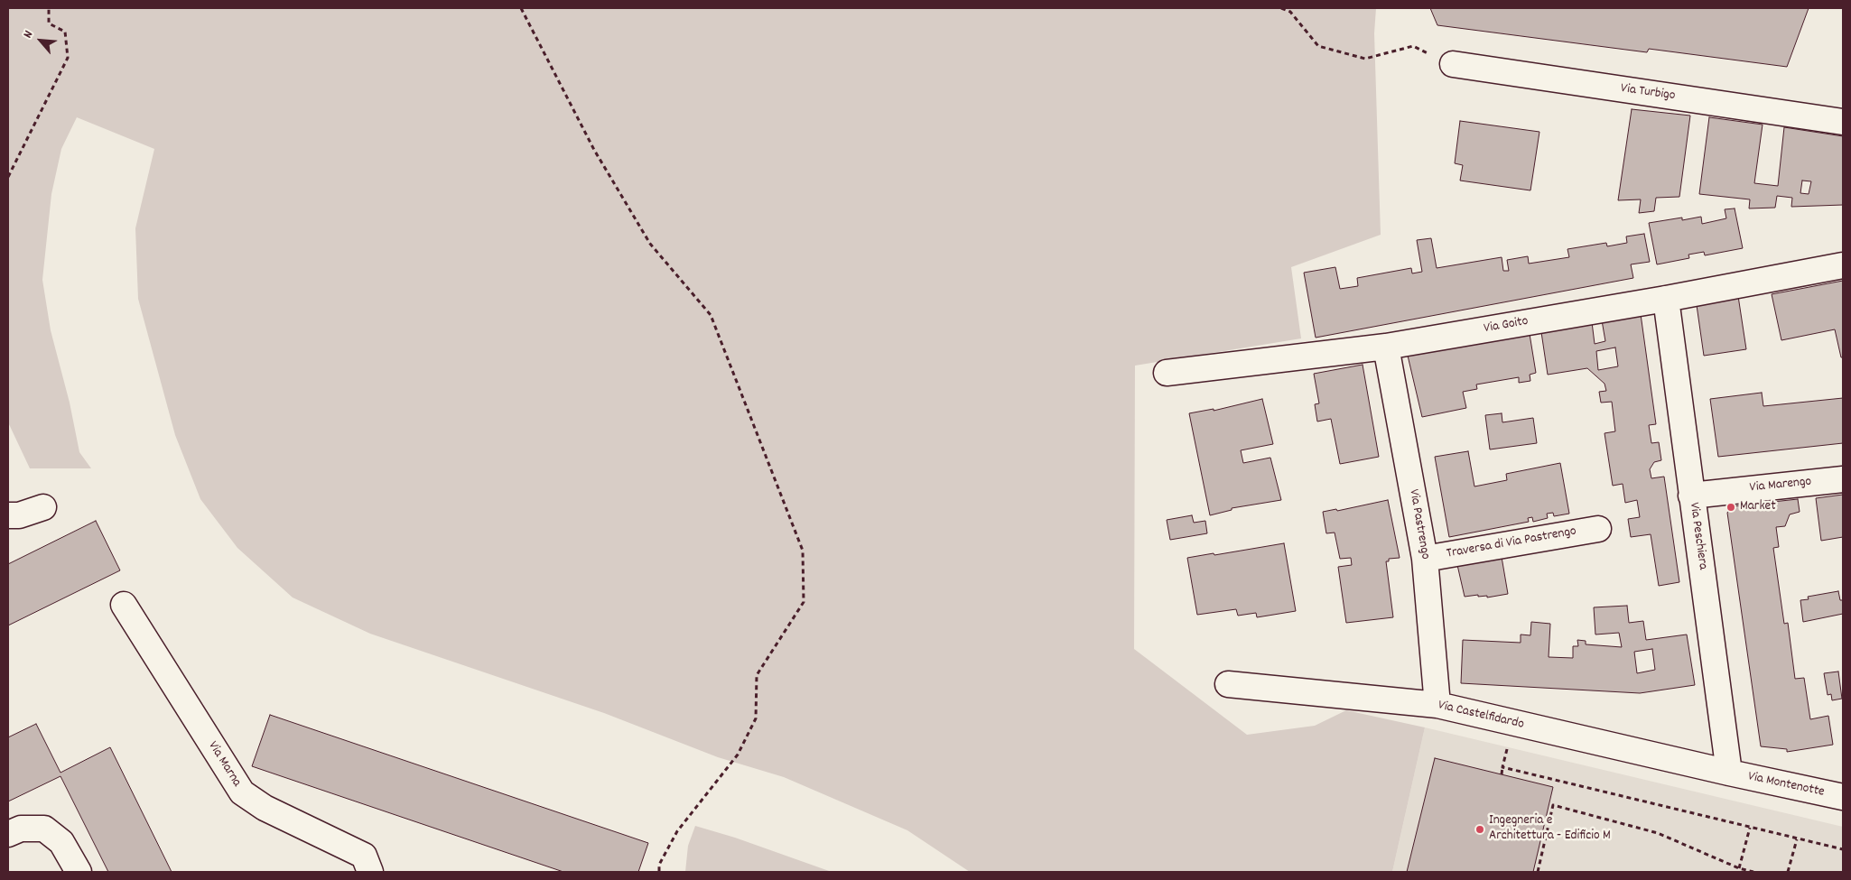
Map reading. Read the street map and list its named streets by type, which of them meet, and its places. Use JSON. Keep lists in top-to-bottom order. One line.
{"streets":{"street":["Via Turbigo","Via Goito","Via Marengo","Via Pastrengo","Via Peschiera","Traversa di Via Pastrengo","Via Castelfidardo","Via Marna","Via Montenotte"]},"crossings":[["Via Goito","Via Pastrengo"],["Via Goito","Via Peschiera"],["Via Marengo","Via Peschiera"],["Via Pastrengo","Traversa di Via Pastrengo"],["Via Pastrengo","Via Castelfidardo"],["Via Peschiera","Via Castelfidardo"],["Via Peschiera","Via Montenotte"],["Via Castelfidardo","Via Montenotte"]],"places":["Market","Ingegneria e Architettura - Edificio M"],"north":"top left"}
